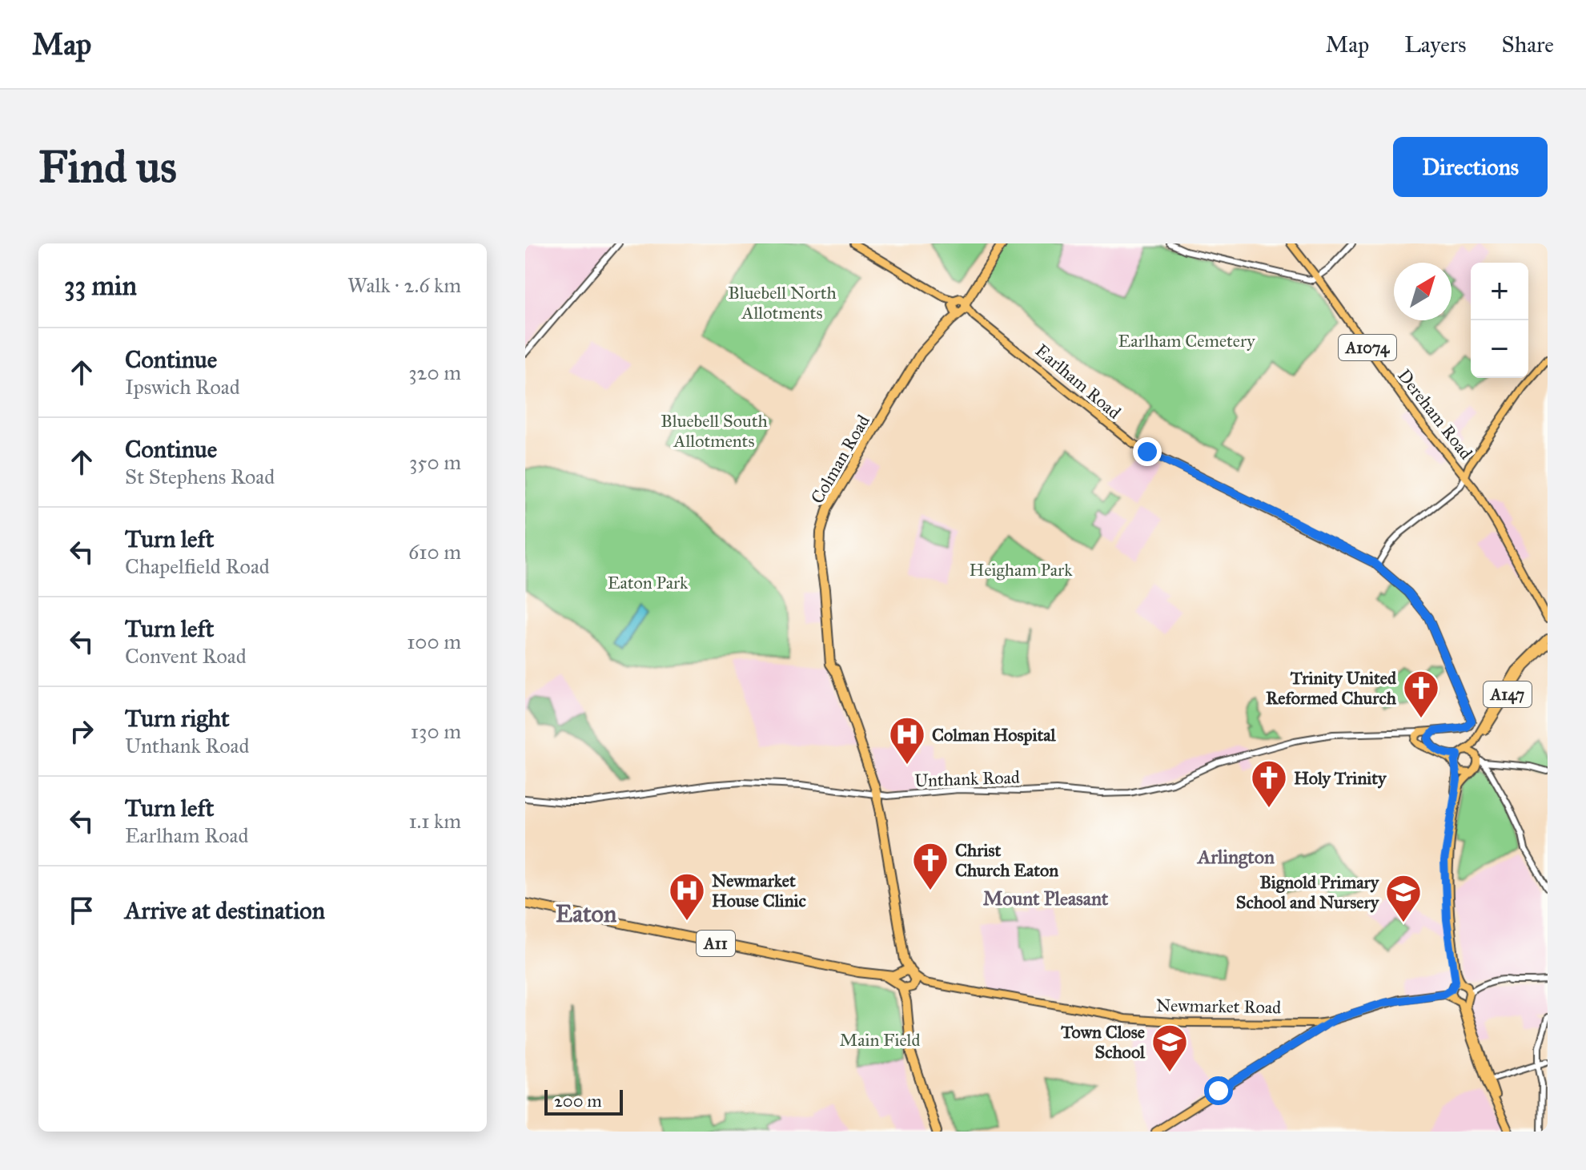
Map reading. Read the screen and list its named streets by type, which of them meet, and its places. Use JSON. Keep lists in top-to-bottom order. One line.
{"streets":{"highway":["Colman Road","A11"],"main road":["A1074","Earlham Road","Dereham Road","A147","Unthank Road","Newmarket Road"]},"crossings":[["Earlham Road","Colman Road"],["Earlham Road","Unthank Road"],["Colman Road","Unthank Road"],["A11","Newmarket Road"]],"districts":["Arlington","Mount Pleasant","Eaton"],"parks":["Bluebell North Allotments","Earlham Cemetery","Bluebell South Allotments","Heigham Park","Eaton Park","Main Field"],"places":{"church":["Trinity United Reformed Church","Holy Trinity","Christ Church Eaton"],"hospital":["Colman Hospital","Newmarket House Clinic"],"school or university":["Bignold Primary School and Nursery","Town Close School"]},"scale_bar":"200 m","north":"top right","page":{"header":"Map","nav":["Map","Layers","Share"],"buttons":"Directions","title":"Find us","heading":["33 min","Walk · 2.6 km"],"map_buttons":["+","−"],"list":[["Continue","Ipswich Road","320 m"],["Continue","St Stephens Road","350 m"],["Turn left","Chapelfield Road","610 m"],["Turn left","Convent Road","100 m"],["Turn right","Unthank Road","130 m"],["Turn left","Earlham Road","1.1 km"],"Arrive at destination"],"scale":"200 m"}}
